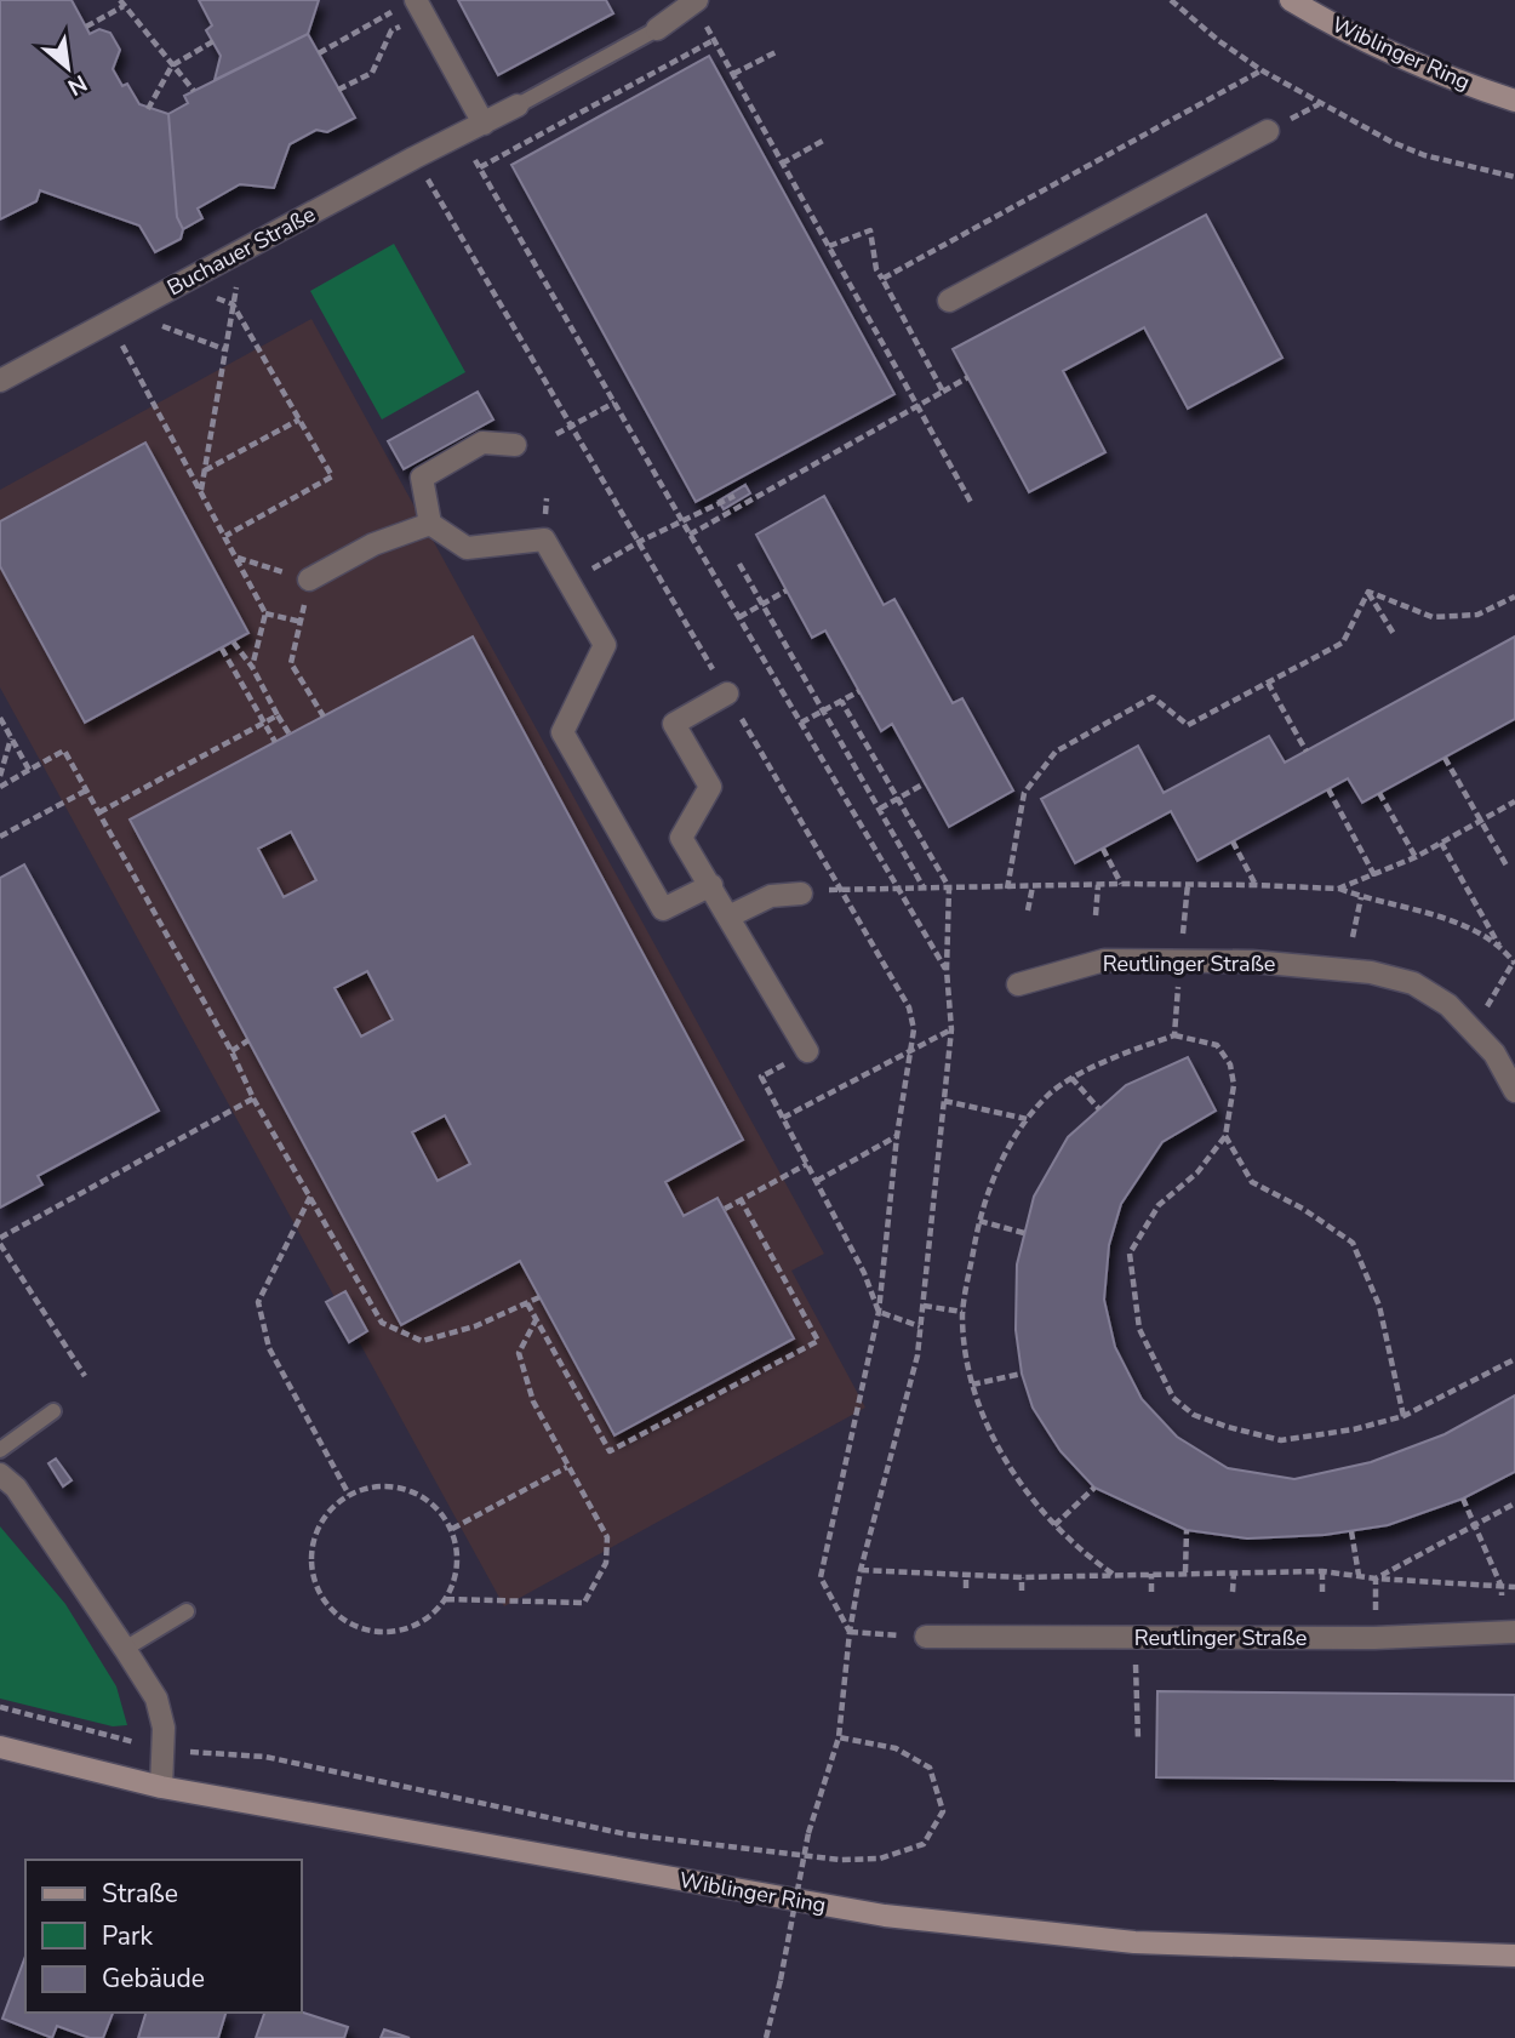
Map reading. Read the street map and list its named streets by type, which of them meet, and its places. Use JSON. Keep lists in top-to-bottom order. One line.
{"streets":{"main road":["Wiblinger Ring"],"street":["Buchauer Straße","Reutlinger Straße"]},"legend":["Straße","Park","Gebäude"],"north":"bottom right"}
